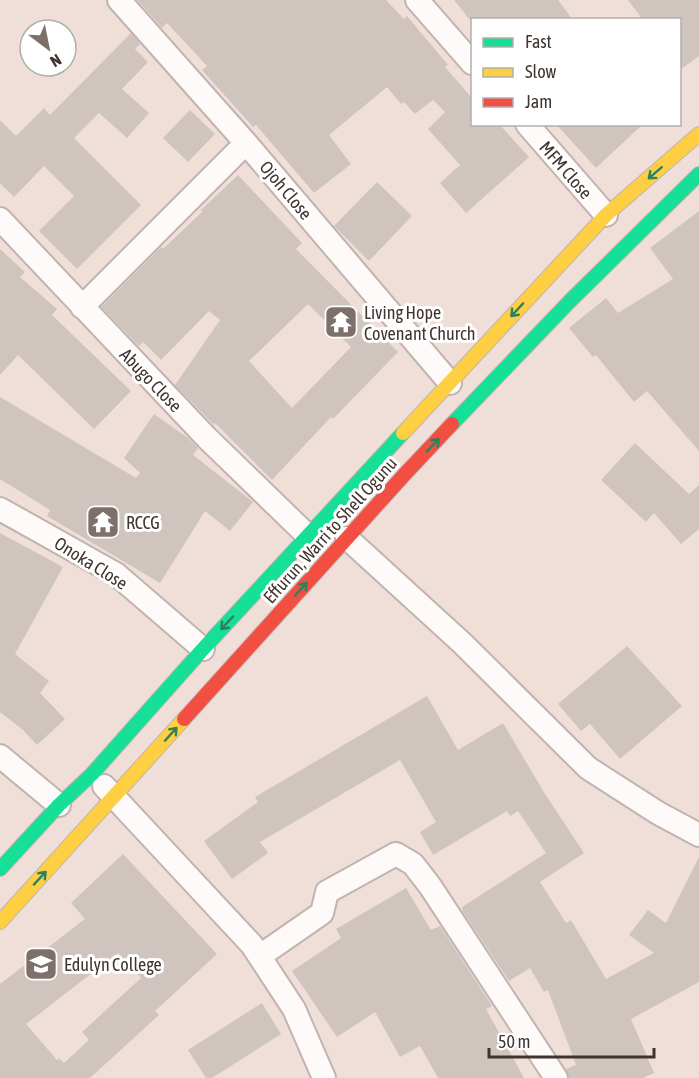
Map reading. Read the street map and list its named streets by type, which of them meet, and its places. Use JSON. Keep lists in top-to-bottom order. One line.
{"streets":{"main road":["Effurun, Warri to Shell Ogunu"],"street":["MFM Close","Ojoh Close","Abugo Close","Onoka Close"]},"crossings":[["MFM Close","Effurun, Warri to Shell Ogunu"],["Ojoh Close","Effurun, Warri to Shell Ogunu"],["Abugo Close","Effurun, Warri to Shell Ogunu"],["Effurun, Warri to Shell Ogunu","Onoka Close"]],"places":{"temple":["Living Hope Covenant Church","RCCG"],"school or university":["Edulyn College"]},"legend":["Fast","Slow","Jam"],"scale_bar":"50 m","north":"bottom right"}
